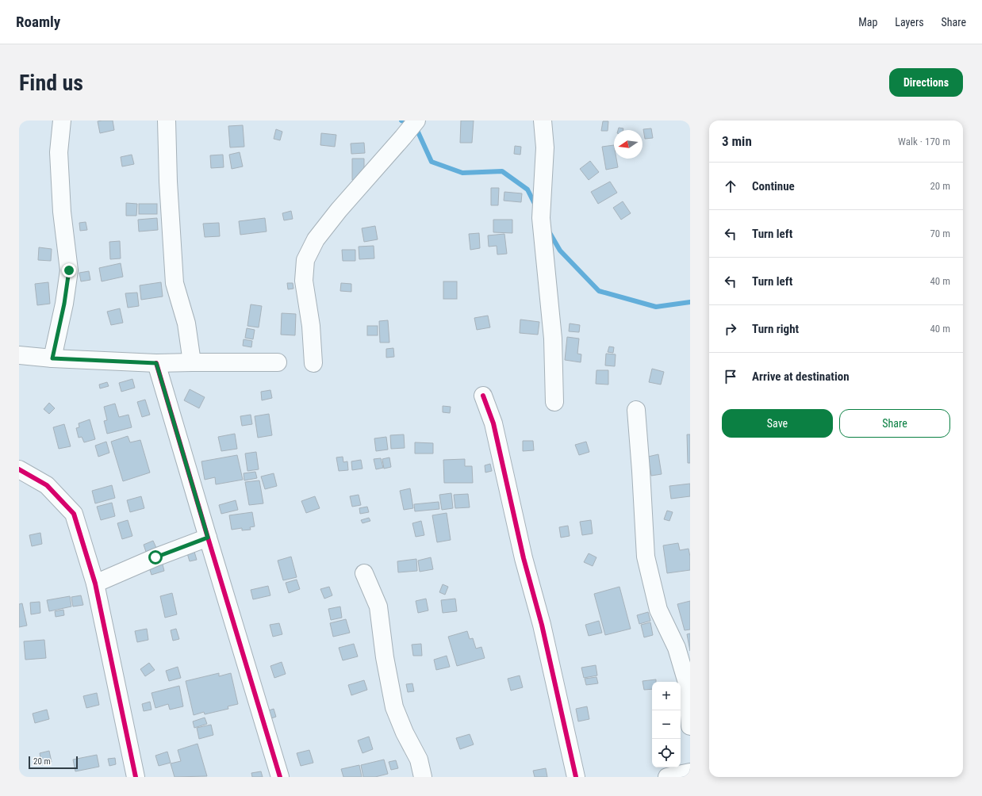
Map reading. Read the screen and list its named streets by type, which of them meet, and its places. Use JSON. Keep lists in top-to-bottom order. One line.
{"scale_bar":"20 m","north":"left","page":{"header":"Roamly","nav":["Map","Layers","Share"],"buttons":["Directions",["Save","Share"]],"title":"Find us","heading":["3 min","Walk · 170 m"],"list":[["Continue","20 m"],["Turn left","70 m"],["Turn left","40 m"],["Turn right","40 m"],"Arrive at destination"],"map_buttons":["+","−"],"scale":"20 m"}}
